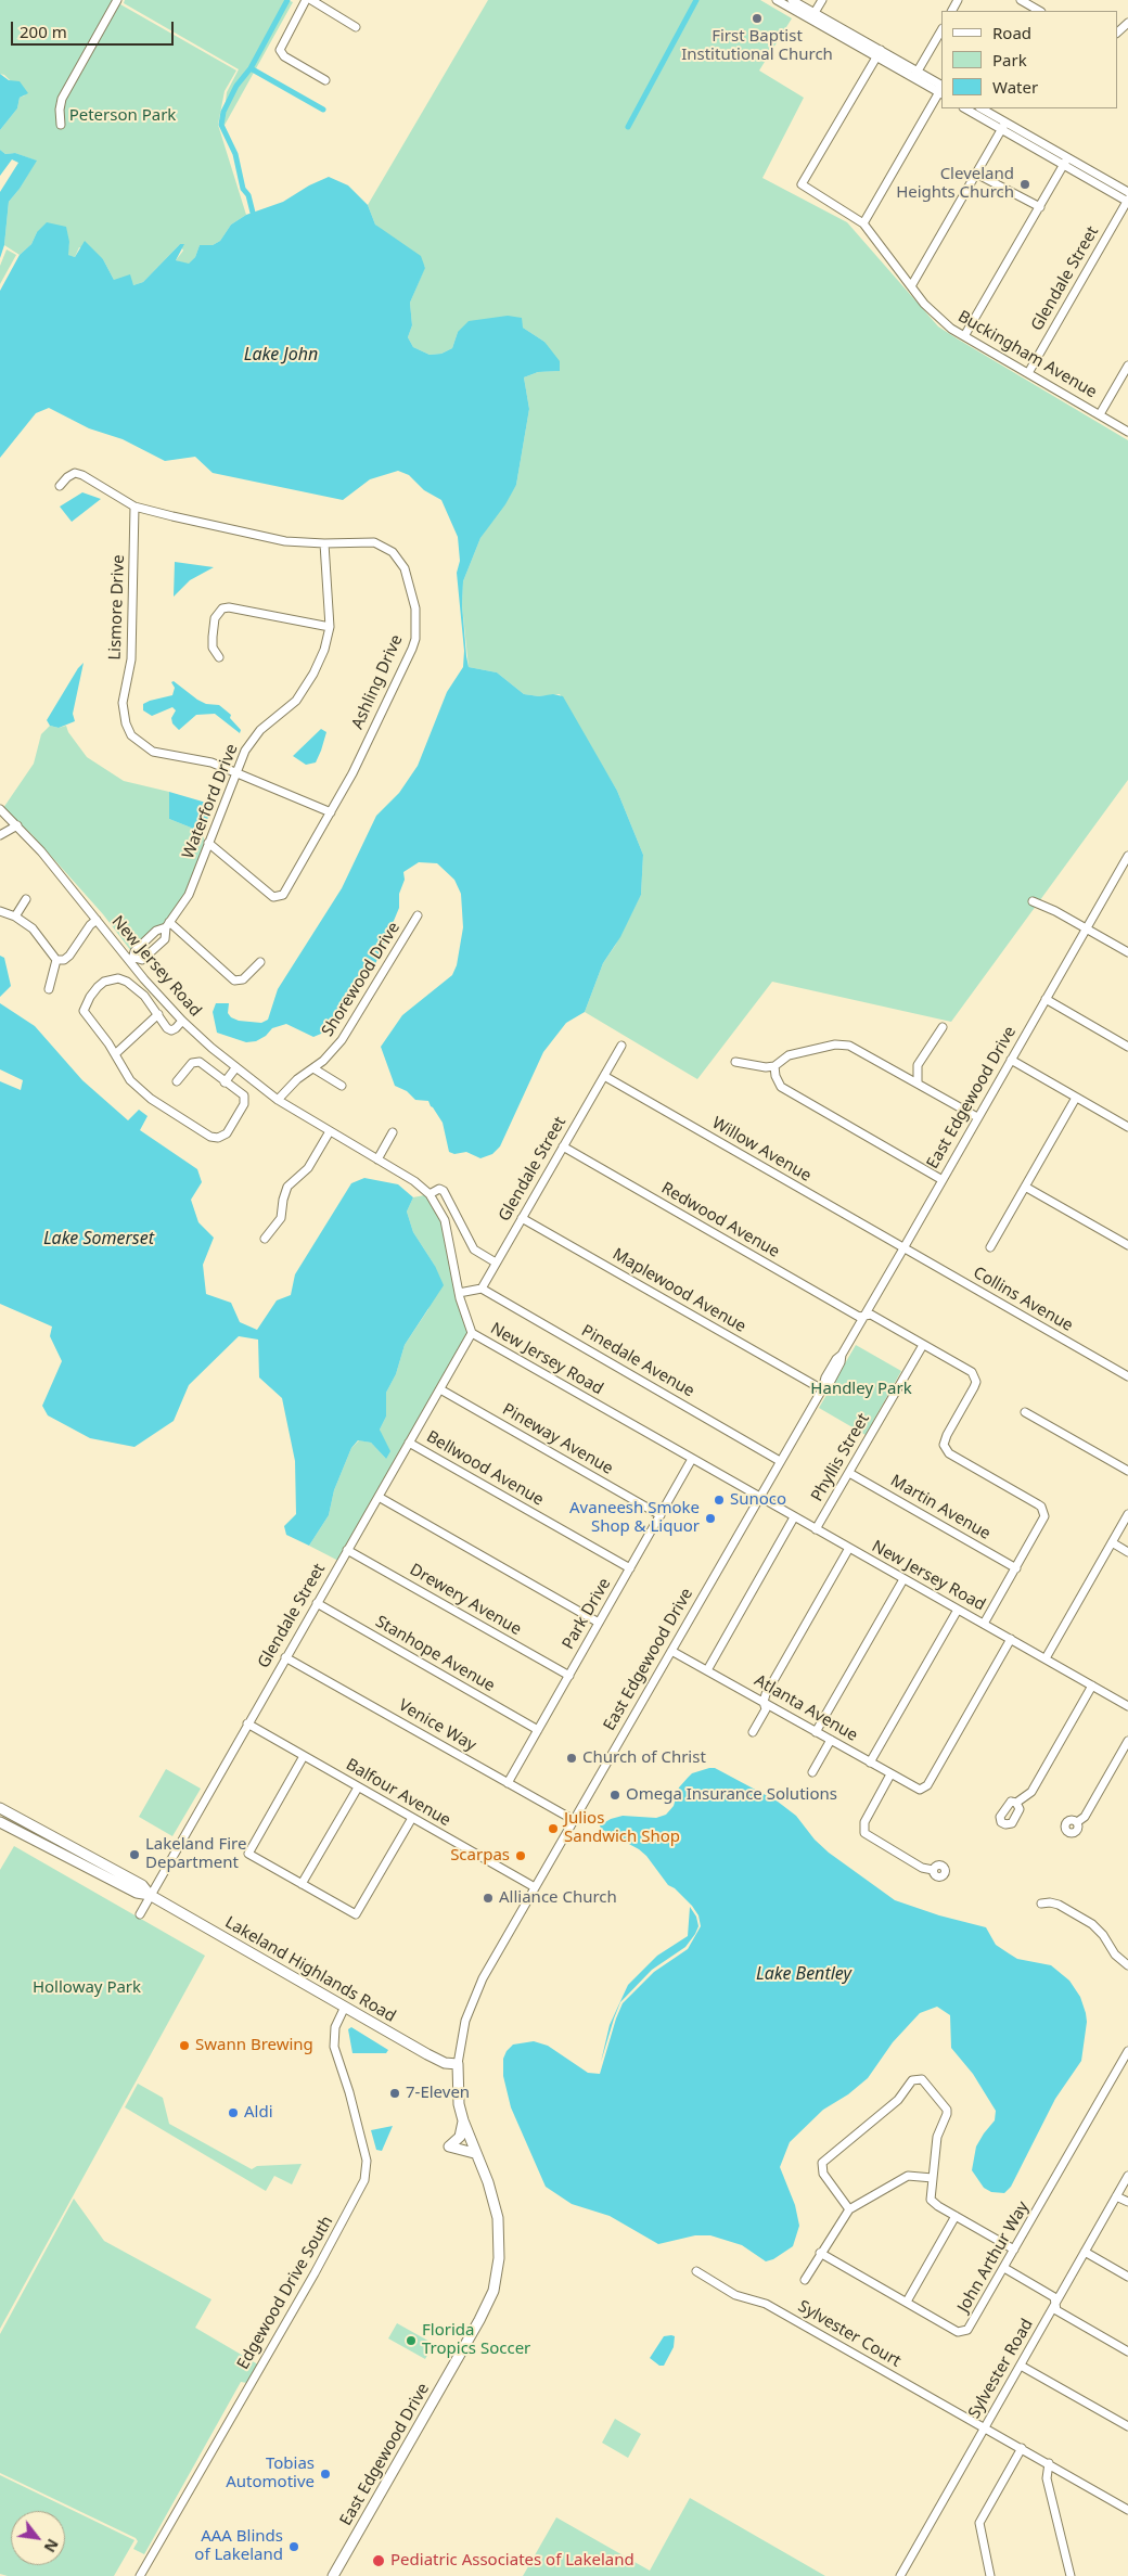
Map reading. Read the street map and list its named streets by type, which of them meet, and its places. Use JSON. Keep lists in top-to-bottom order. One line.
{"streets":{"main road":["East Edgewood Drive","Lakeland Highlands Road"],"street":["Glendale Street","Buckingham Avenue","Lismore Drive","Ashling Drive","Waterford Drive","New Jersey Road","Shorewood Drive","Willow Avenue","Redwood Avenue","Maplewood Avenue","Collins Avenue","Pinedale Avenue","Pineway Avenue","Phyllis Street","Bellwood Avenue","Martin Avenue","Drewery Avenue","Park Drive","Stanhope Avenue","Atlanta Avenue","Venice Way","Balfour Avenue","John Arthur Way","Edgewood Drive South","Sylvester Court","Sylvester Road"]},"crossings":[["Glendale Street","Buckingham Avenue"],["Glendale Street","New Jersey Road"],["Glendale Street","Willow Avenue"],["Glendale Street","Redwood Avenue"],["Glendale Street","Maplewood Avenue"],["Glendale Street","Pinedale Avenue"],["Glendale Street","Pineway Avenue"],["Glendale Street","Bellwood Avenue"],["Glendale Street","Drewery Avenue"],["Glendale Street","Stanhope Avenue"],["Glendale Street","Venice Way"],["Glendale Street","Balfour Avenue"],["Glendale Street","Lakeland Highlands Road"],["Lismore Drive","Ashling Drive"],["Lismore Drive","Waterford Drive"],["Ashling Drive","Waterford Drive"],["Waterford Drive","New Jersey Road"],["New Jersey Road","Shorewood Drive"],["New Jersey Road","East Edgewood Drive"],["New Jersey Road","Phyllis Street"],["New Jersey Road","Park Drive"],["New Jersey Road","Atlanta Avenue"],["East Edgewood Drive","Willow Avenue"],["East Edgewood Drive","Redwood Avenue"],["East Edgewood Drive","Maplewood Avenue"],["East Edgewood Drive","Collins Avenue"],["East Edgewood Drive","Pinedale Avenue"],["East Edgewood Drive","Atlanta Avenue"],["East Edgewood Drive","Venice Way"],["East Edgewood Drive","Balfour Avenue"],["East Edgewood Drive","Lakeland Highlands Road"],["Willow Avenue","Collins Avenue"],["Redwood Avenue","Phyllis Street"],["Redwood Avenue","Martin Avenue"],["Pineway Avenue","Park Drive"],["Phyllis Street","Martin Avenue"],["Bellwood Avenue","Park Drive"],["Drewery Avenue","Park Drive"],["Park Drive","Stanhope Avenue"],["Park Drive","Venice Way"],["Lakeland Highlands Road","Edgewood Drive South"],["Sylvester Court","Sylvester Road"]],"water":["Lake John","Lake Somerset","Lake Bentley"],"parks":["Peterson Park","Handley Park","Holloway Park"],"places":["First Baptist Institutional Church","Cleveland Heights Church","Sunoco","Avaneesh Smoke Shop & Liquor","Church of Christ","Omega Insurance Solutions","Julios Sandwich Shop","Lakeland Fire Department","Scarpas","Alliance Church","Swann Brewing","7-Eleven","Aldi","Florida Tropics Soccer","Tobias Automotive","AAA Blinds of Lakeland","Pediatric Associates of Lakeland"],"legend":["Road","Park","Water"],"scale_bar":"200 m","north":"bottom right"}
